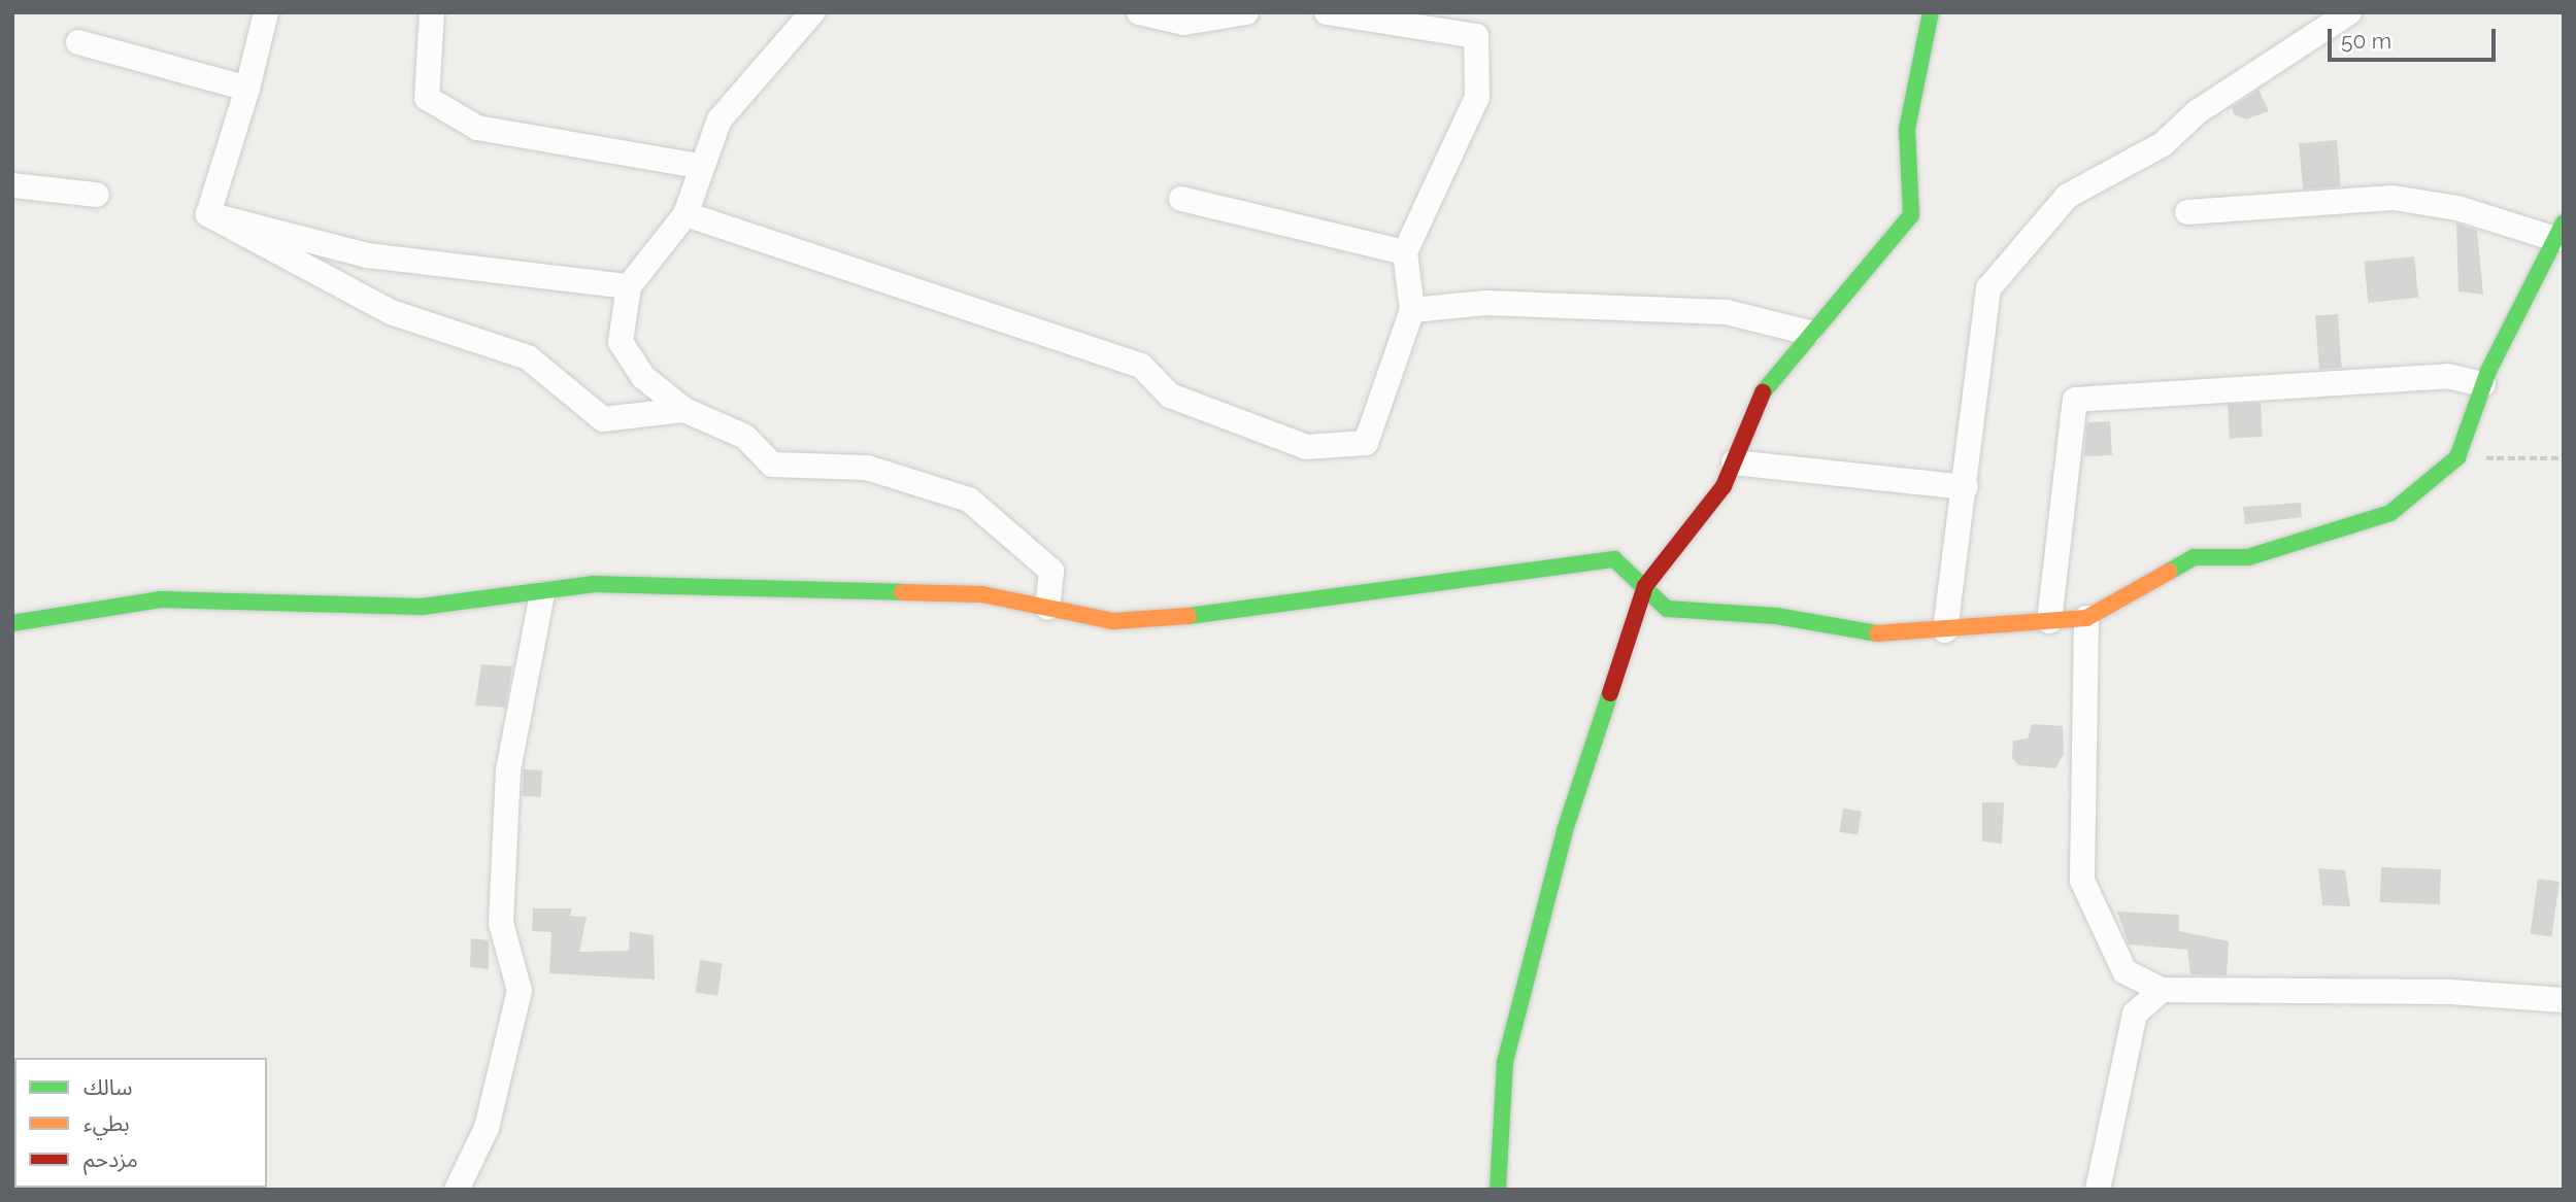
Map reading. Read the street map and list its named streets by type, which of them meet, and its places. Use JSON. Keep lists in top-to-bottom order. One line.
{"legend":["سالك","بطيء","مزدحم"],"scale_bar":"50 m"}
